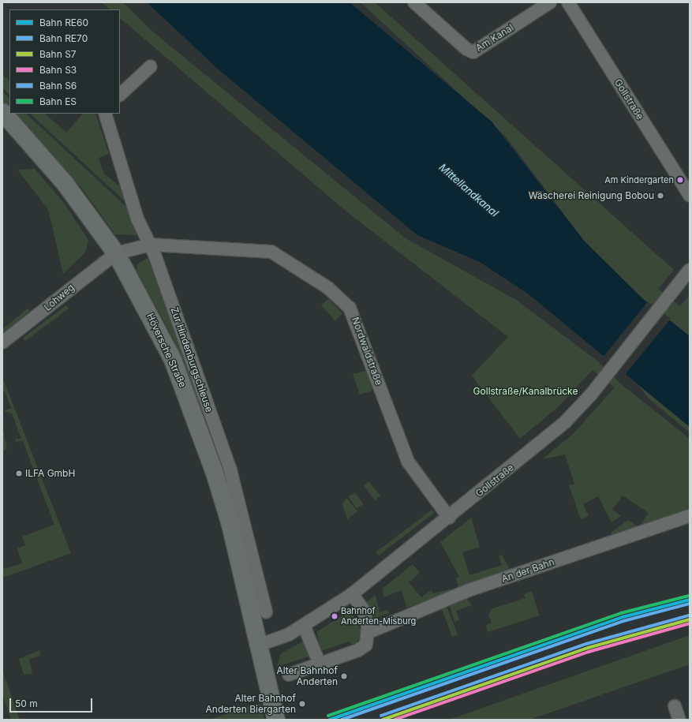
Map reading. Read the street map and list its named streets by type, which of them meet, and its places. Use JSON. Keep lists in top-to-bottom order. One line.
{"streets":{"main road":["Höversche Straße"],"street":["Am Kanal","Gollstraße","Lohweg","Nordwaldstraße","Zur Hindenburgschleuse","An der Bahn"]},"crossings":[["Gollstraße","Höversche Straße"],["Gollstraße","Nordwaldstraße"],["Lohweg","Höversche Straße"],["Lohweg","Nordwaldstraße"],["Höversche Straße","Nordwaldstraße"],["Nordwaldstraße","Zur Hindenburgschleuse"]],"water":["Mittellandkanal"],"parks":["Gollstraße/Kanalbrücke"],"places":["Am Kindergarten","Wäscherei Reinigung Bobou","ILFA GmbH","Bahnhof Anderten-Misburg","Alter Bahnhof Anderten","Alter Bahnhof Anderten Biergarten"],"lines":["rail line ES","rail line RE60","rail line RE70","rail line S6","rail line S7","rail line S3"],"legend":["Bahn RE60","Bahn RE70","Bahn S7","Bahn S3","Bahn S6","Bahn ES"],"scale_bar":"50 m"}
